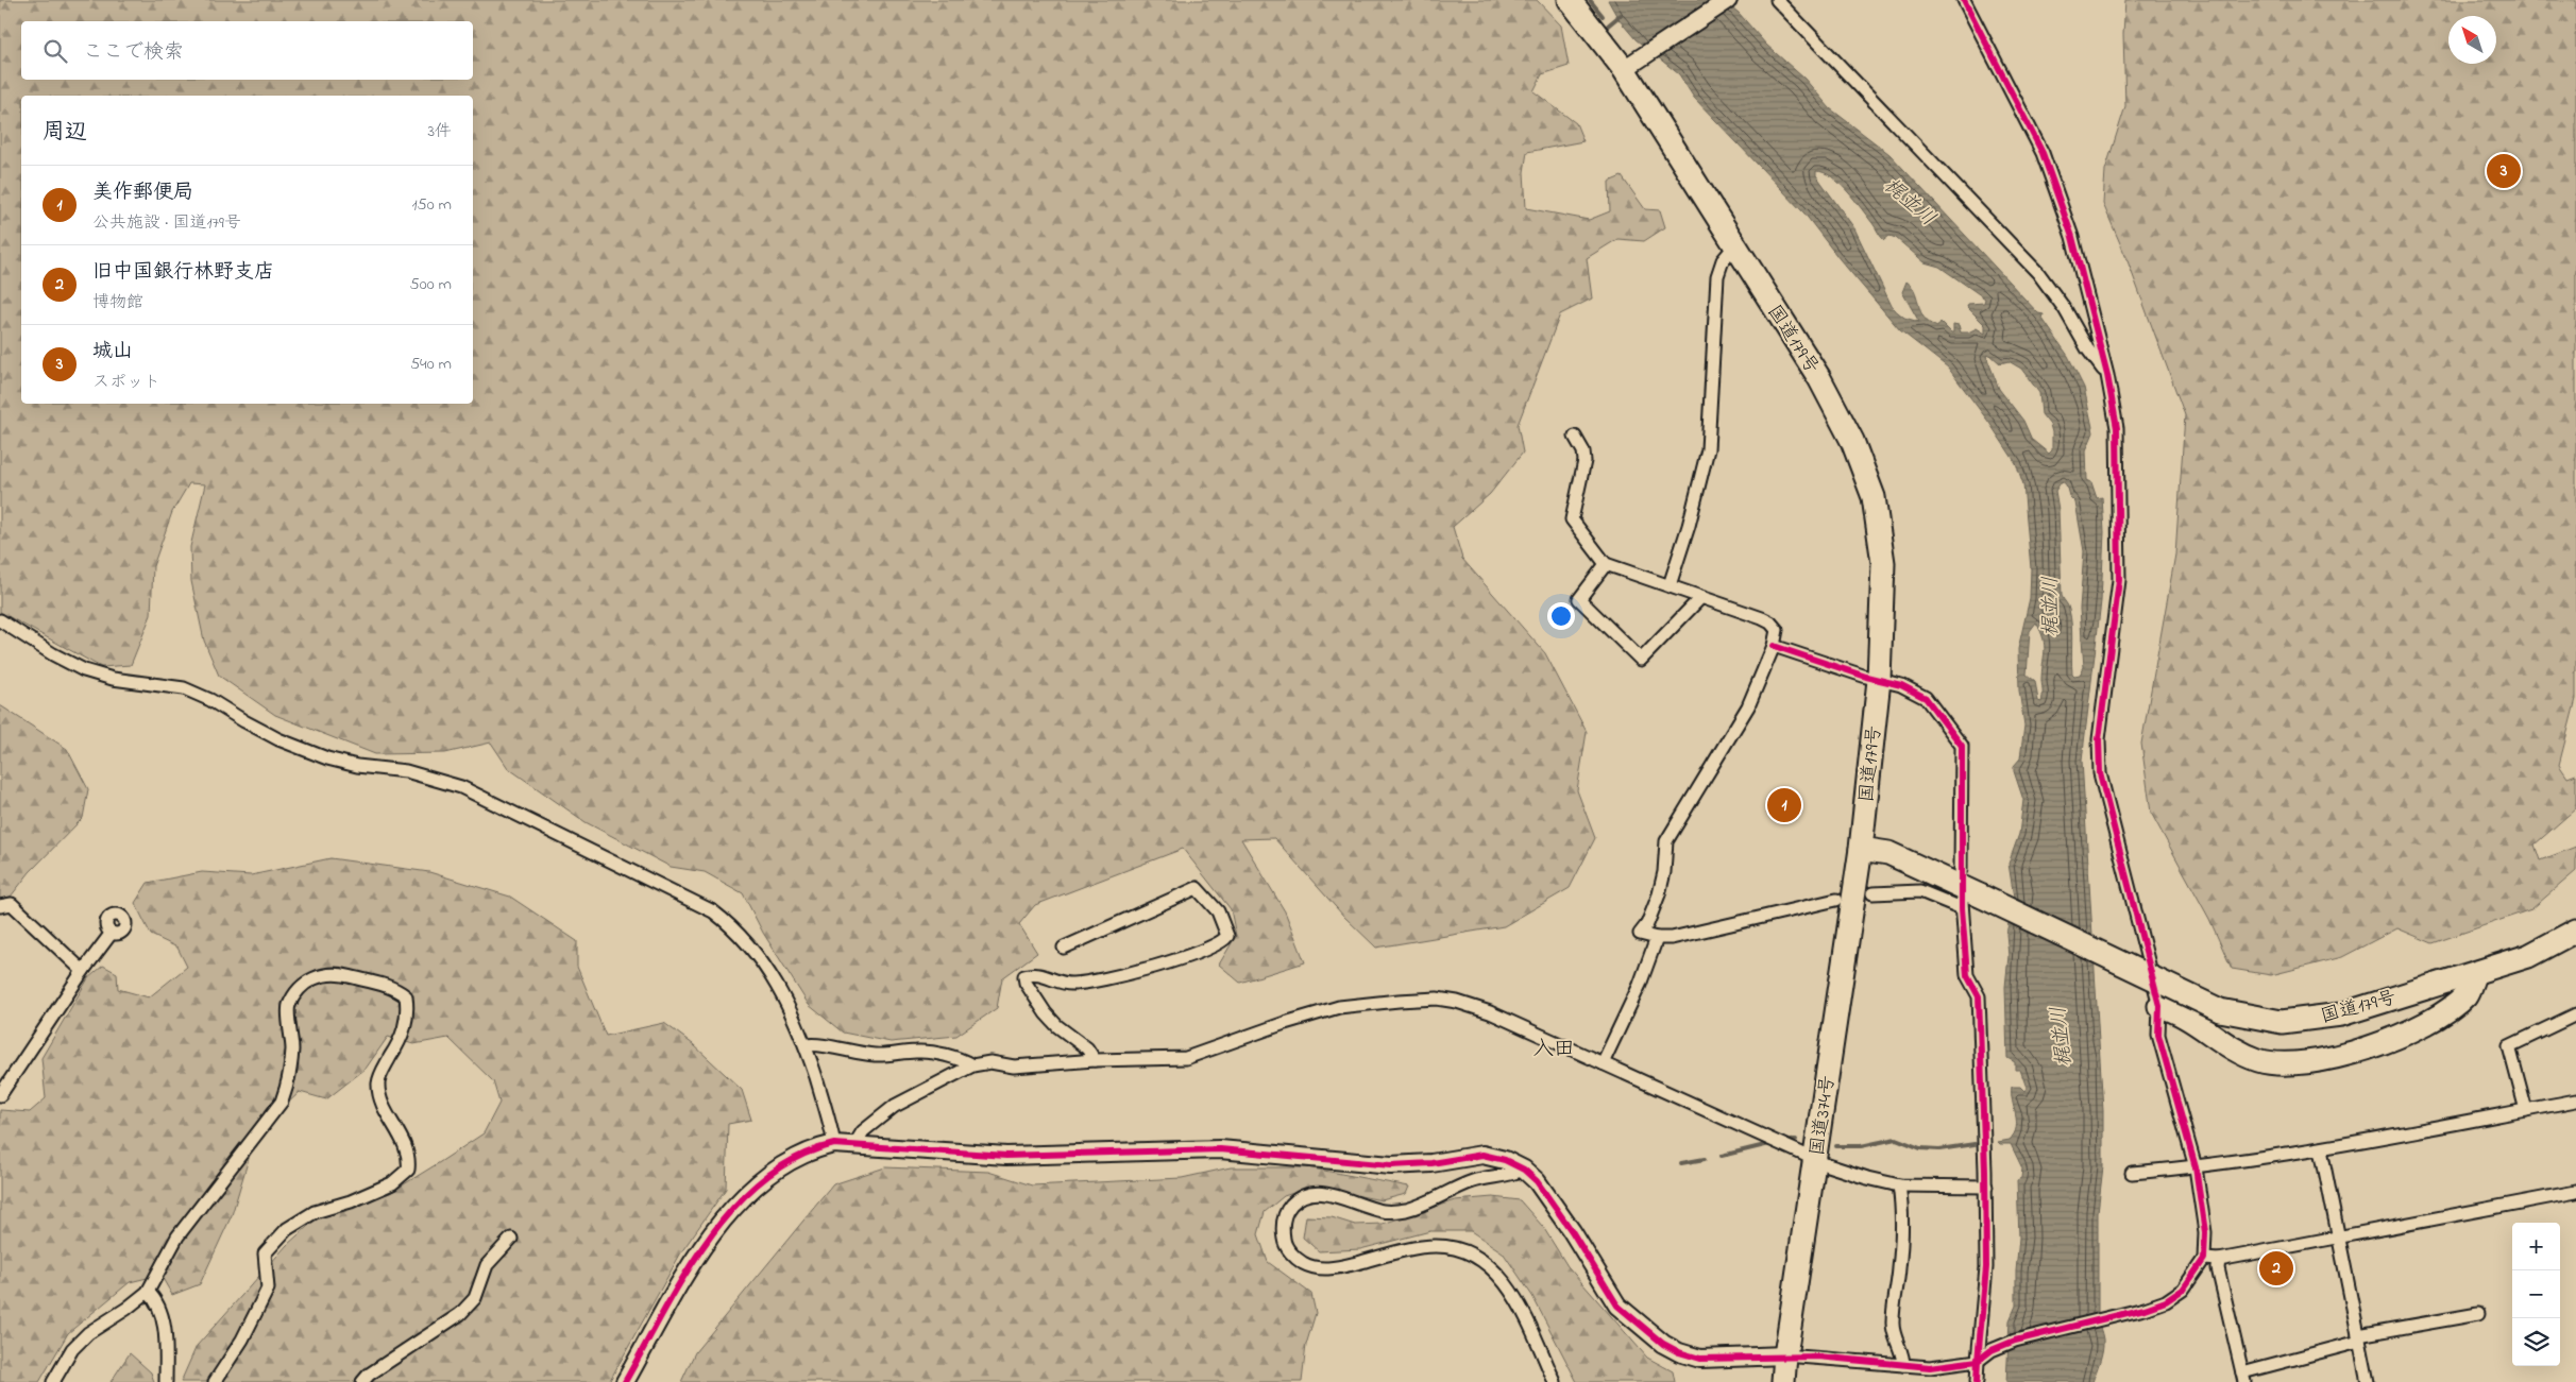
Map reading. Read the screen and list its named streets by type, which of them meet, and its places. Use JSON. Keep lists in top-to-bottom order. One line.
{"streets":{"highway":["国道179号","国道374号"]},"crossings":[["国道179号","国道374号"]],"districts":["入田"],"water":["梶並川"],"north":"top left","page":{"search":"ここで検索","heading":["周辺","3件"],"pins":["3","1","2"],"list":[{"mark":"1","name":"美作郵便局","note":"公共施設 · 国道179号","value":"150 m"},{"mark":"2","name":"旧中国銀行林野支店","note":"博物館","value":"500 m"},{"mark":"3","name":"城山","note":"スポット","value":"540 m"}],"map_buttons":["+","−"]}}
